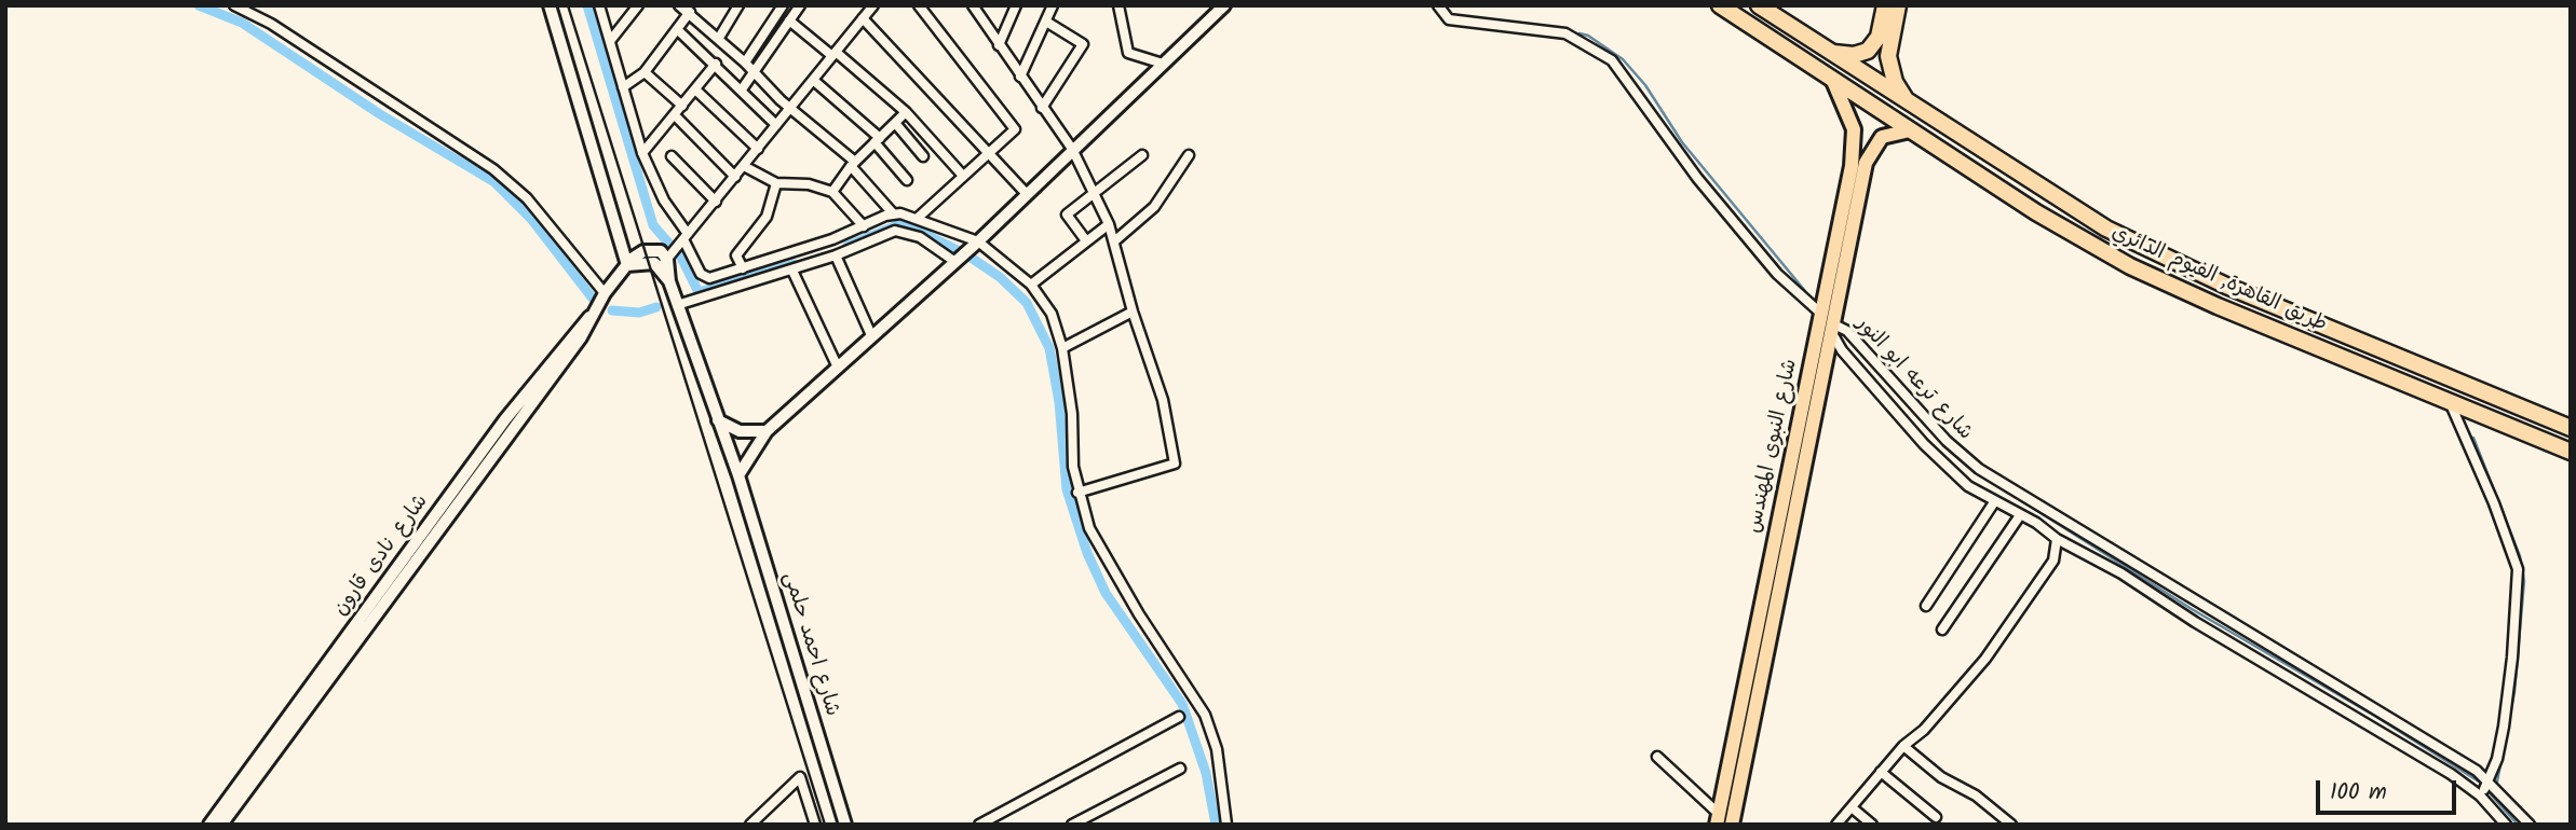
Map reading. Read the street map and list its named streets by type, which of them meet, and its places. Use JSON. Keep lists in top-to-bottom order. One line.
{"streets":{"highway":["طريق القاهرة, الفيوم الدائري"],"main road":["شارع النبوى المهندس","شارع نادى قارون","شارع احمد حلمى"],"street":["شارع ترعه ابو النور"]},"crossings":[["طريق القاهرة, الفيوم الدائري","شارع النبوى المهندس"],["شارع ترعه ابو النور","شارع النبوى المهندس"],["شارع نادى قارون","شارع احمد حلمى"]],"scale_bar":"100 m"}
